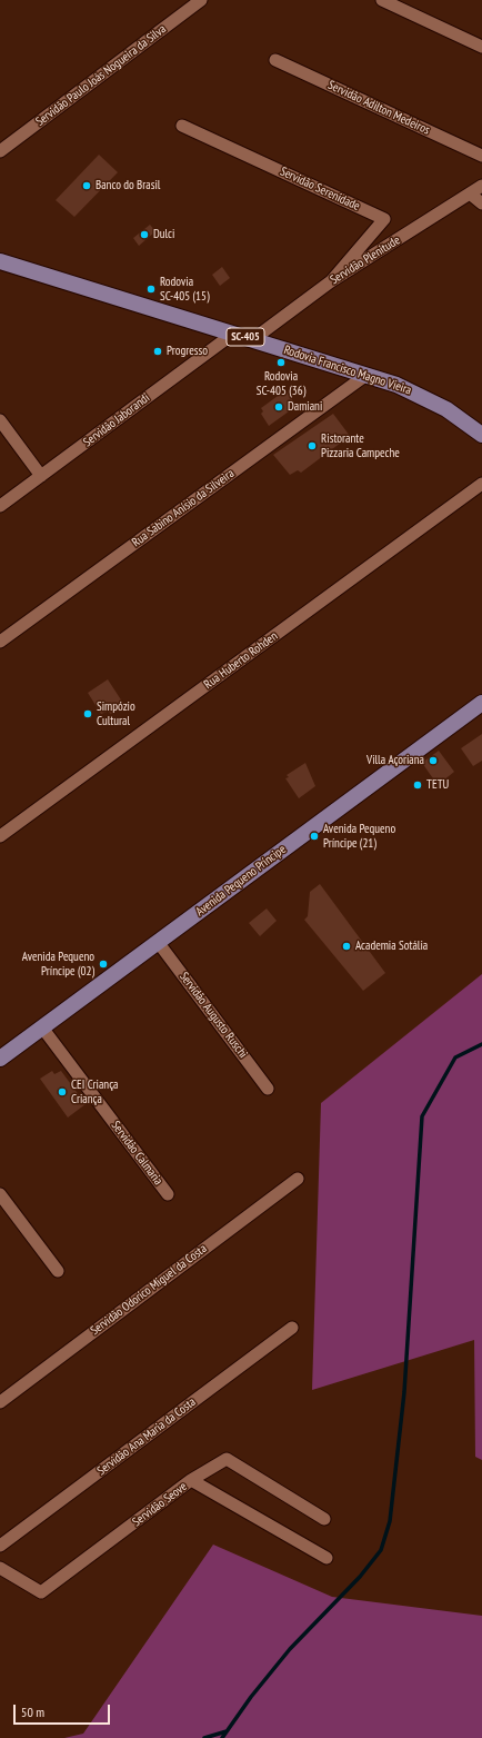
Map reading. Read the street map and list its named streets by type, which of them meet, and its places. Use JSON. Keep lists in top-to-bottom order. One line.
{"streets":{"main road":["SC-405","Rodovia Francisco Magno Vieira","Avenida Pequeno Príncipe"],"street":["Servidão Paulo Joás Nogueira da Silva","Servidão Adilton Medeiros","Servidão Serenidade","Servidão Plenitude","Servidão Jaborandi","Rua Sabino Anísio da Silveira","Rua Huberto Rohden","Servidão Augusto Ruschi","Servidão Calmaria","Servidão Odorico Miguel da Costa","Servidão Ana Maria da Costa","Servidão Seove"]},"crossings":[["Servidão Serenidade","Servidão Plenitude"],["Servidão Plenitude","Rodovia Francisco Magno Vieira"],["Rodovia Francisco Magno Vieira","Servidão Jaborandi"],["Rodovia Francisco Magno Vieira","Rua Sabino Anísio da Silveira"],["Avenida Pequeno Príncipe","Servidão Augusto Ruschi"],["Avenida Pequeno Príncipe","Servidão Calmaria"]],"places":["Banco do Brasil","Dulci","Rodovia SC-405 (15)","Progresso","Rodovia SC-405 (36)","Damiani","Ristorante Pizzaria Campeche","Simpózio Cultural","Villa Açoriana","TETU","Avenida Pequeno Príncipe (21)","Academia Sotália","Avenida Pequeno Príncipe (02)","CEI Criança Criança"],"scale_bar":"50 m"}
